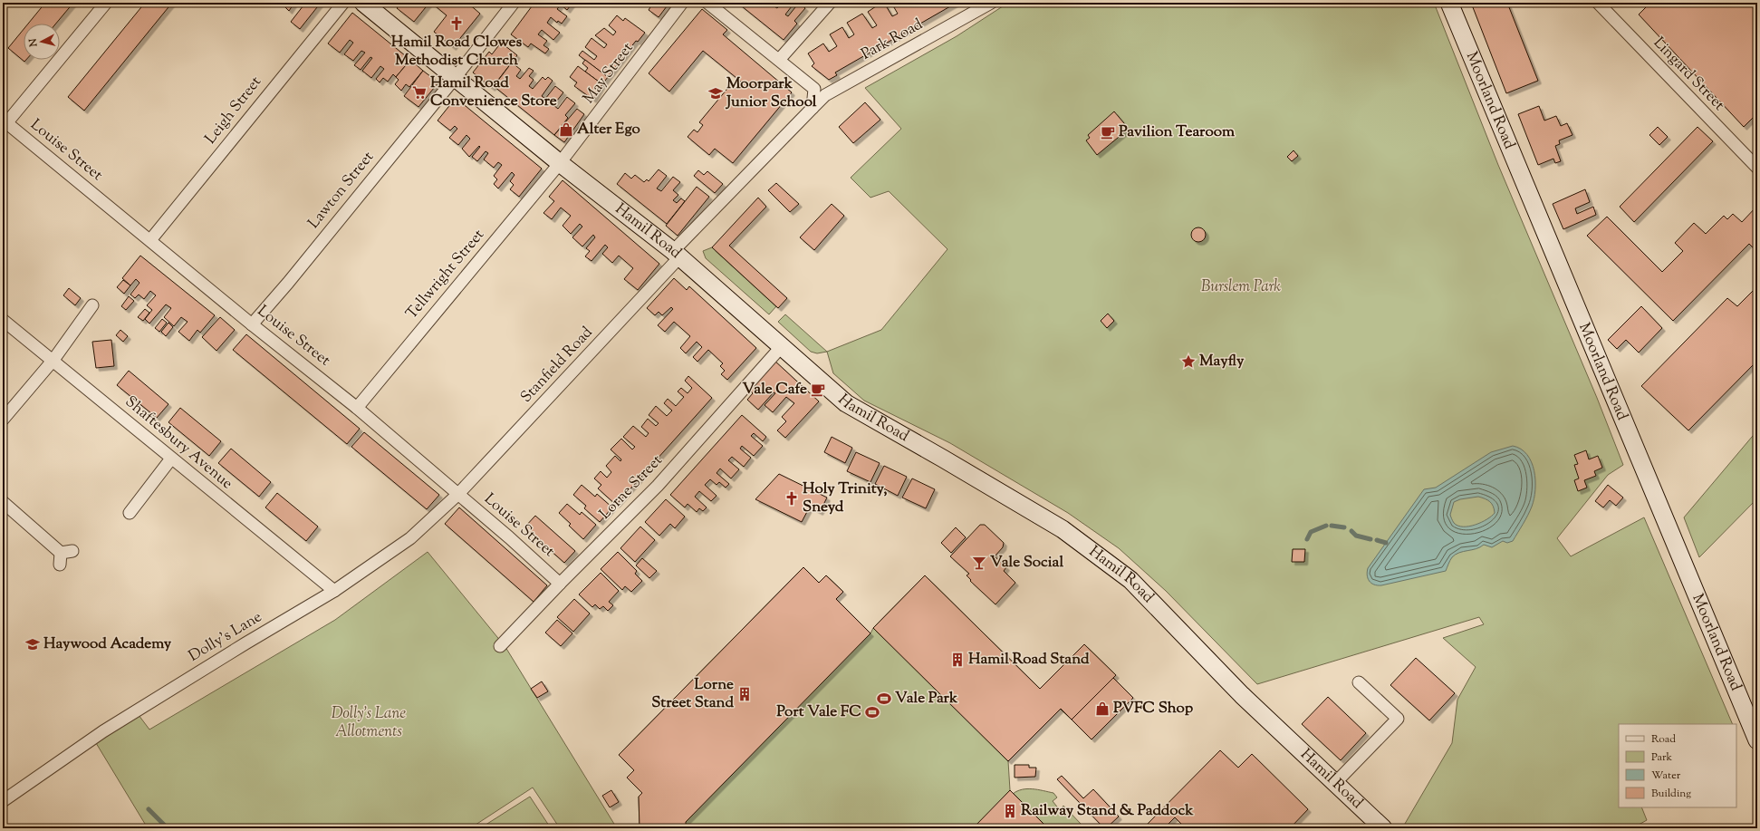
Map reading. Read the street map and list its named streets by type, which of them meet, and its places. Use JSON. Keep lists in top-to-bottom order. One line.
{"streets":{"street":["Park Road","May Street","Lingard Street","Moorland Road","Leigh Street","Louise Street","Lawton Street","Hamil Road","Tellwright Street","Stanfield Road","Shaftesbury Avenue","Lorne Street","Dolly's Lane"]},"crossings":[["Park Road","Hamil Road"],["Park Road","Stanfield Road"],["May Street","Hamil Road"],["May Street","Tellwright Street"],["Leigh Street","Louise Street"],["Louise Street","Lawton Street"],["Louise Street","Tellwright Street"],["Louise Street","Stanfield Road"],["Louise Street","Lorne Street"],["Louise Street","Dolly's Lane"],["Lawton Street","Hamil Road"],["Hamil Road","Tellwright Street"],["Hamil Road","Stanfield Road"],["Hamil Road","Lorne Street"],["Stanfield Road","Dolly's Lane"],["Shaftesbury Avenue","Dolly's Lane"]],"parks":["Burslem Park","Dolly's Lane Allotments"],"places":{"church":["Hamil Road Clowes Methodist Church","Holy Trinity, Sneyd"],"supermarket":["Hamil Road Convenience Store"],"school or university":["Moorpark Junior School","Haywood Academy"],"shop":["Alter Ego","PVFC Shop"],"cafe":["Pavilion Tearoom","Vale Cafe"],"place":["Mayfly"],"bar":["Vale Social"],"building":["Hamil Road Stand","Lorne Street Stand","Railway Stand & Paddock"],"sports":["Vale Park","Port Vale FC"]},"legend":["Road","Park","Water","Building"],"north":"left"}
